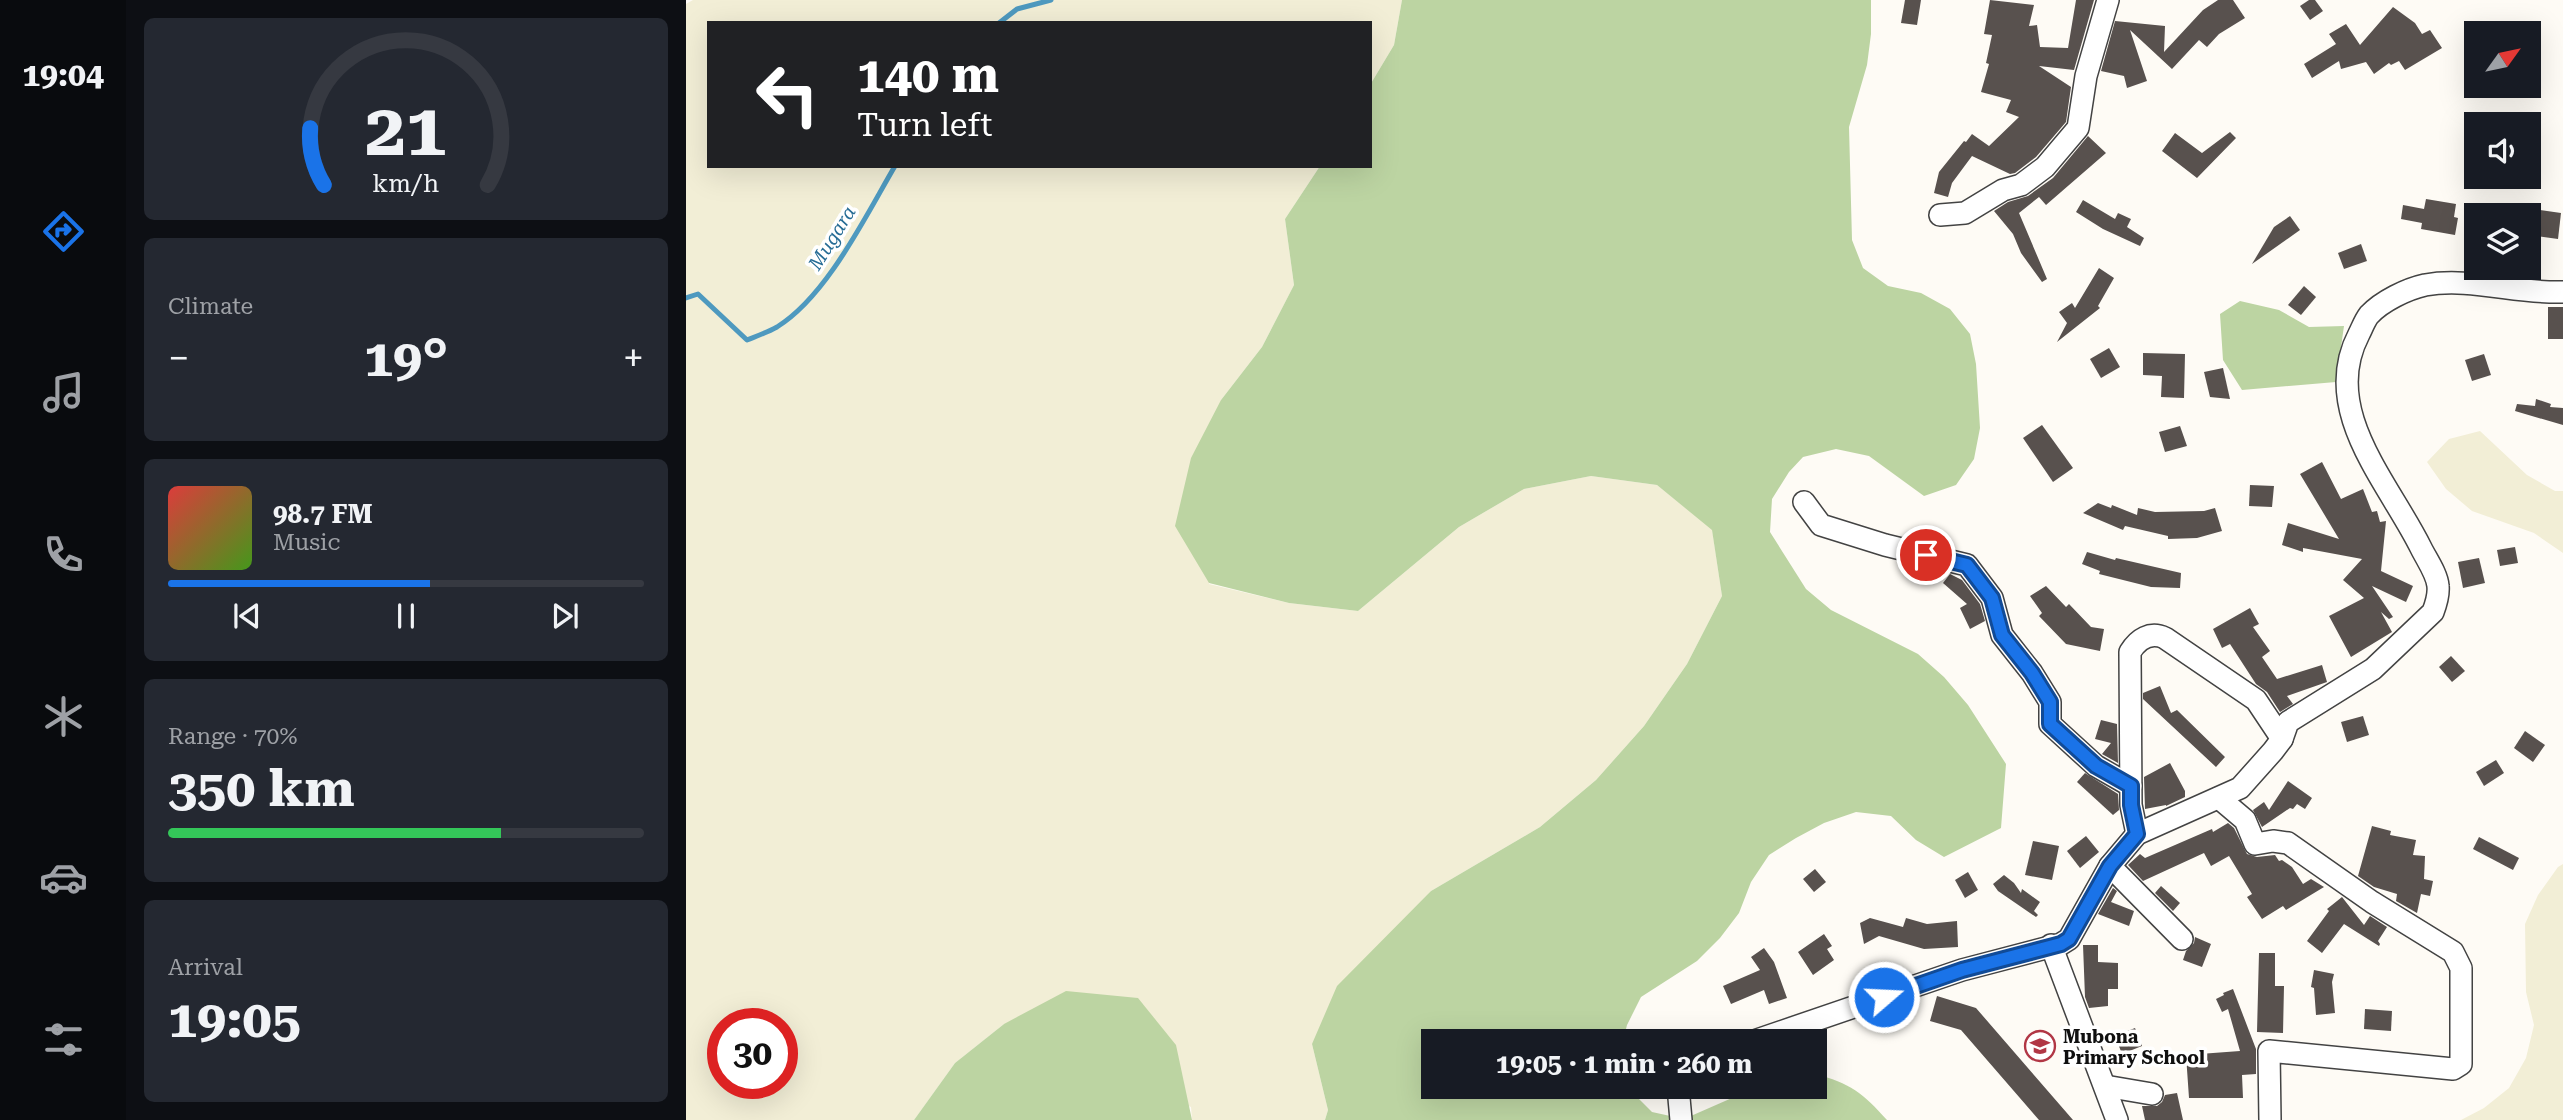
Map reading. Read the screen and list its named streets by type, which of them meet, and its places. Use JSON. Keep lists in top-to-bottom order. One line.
{"water":["Mugara"],"places":{"school or university":["Mubona Primary School"]},"north":"top right","page":{"tabs":"19:04","turn":["140 m","Turn left"],"tile":["Climate",["Range · 70%","350 km"],["Arrival","19:05"]],"heat":["−","19°","+"],"song":["98.7 FM","Music"],"limit":"30","trip":"19:05 · 1 min · 260 m","gauge":["21","km/h"]}}
